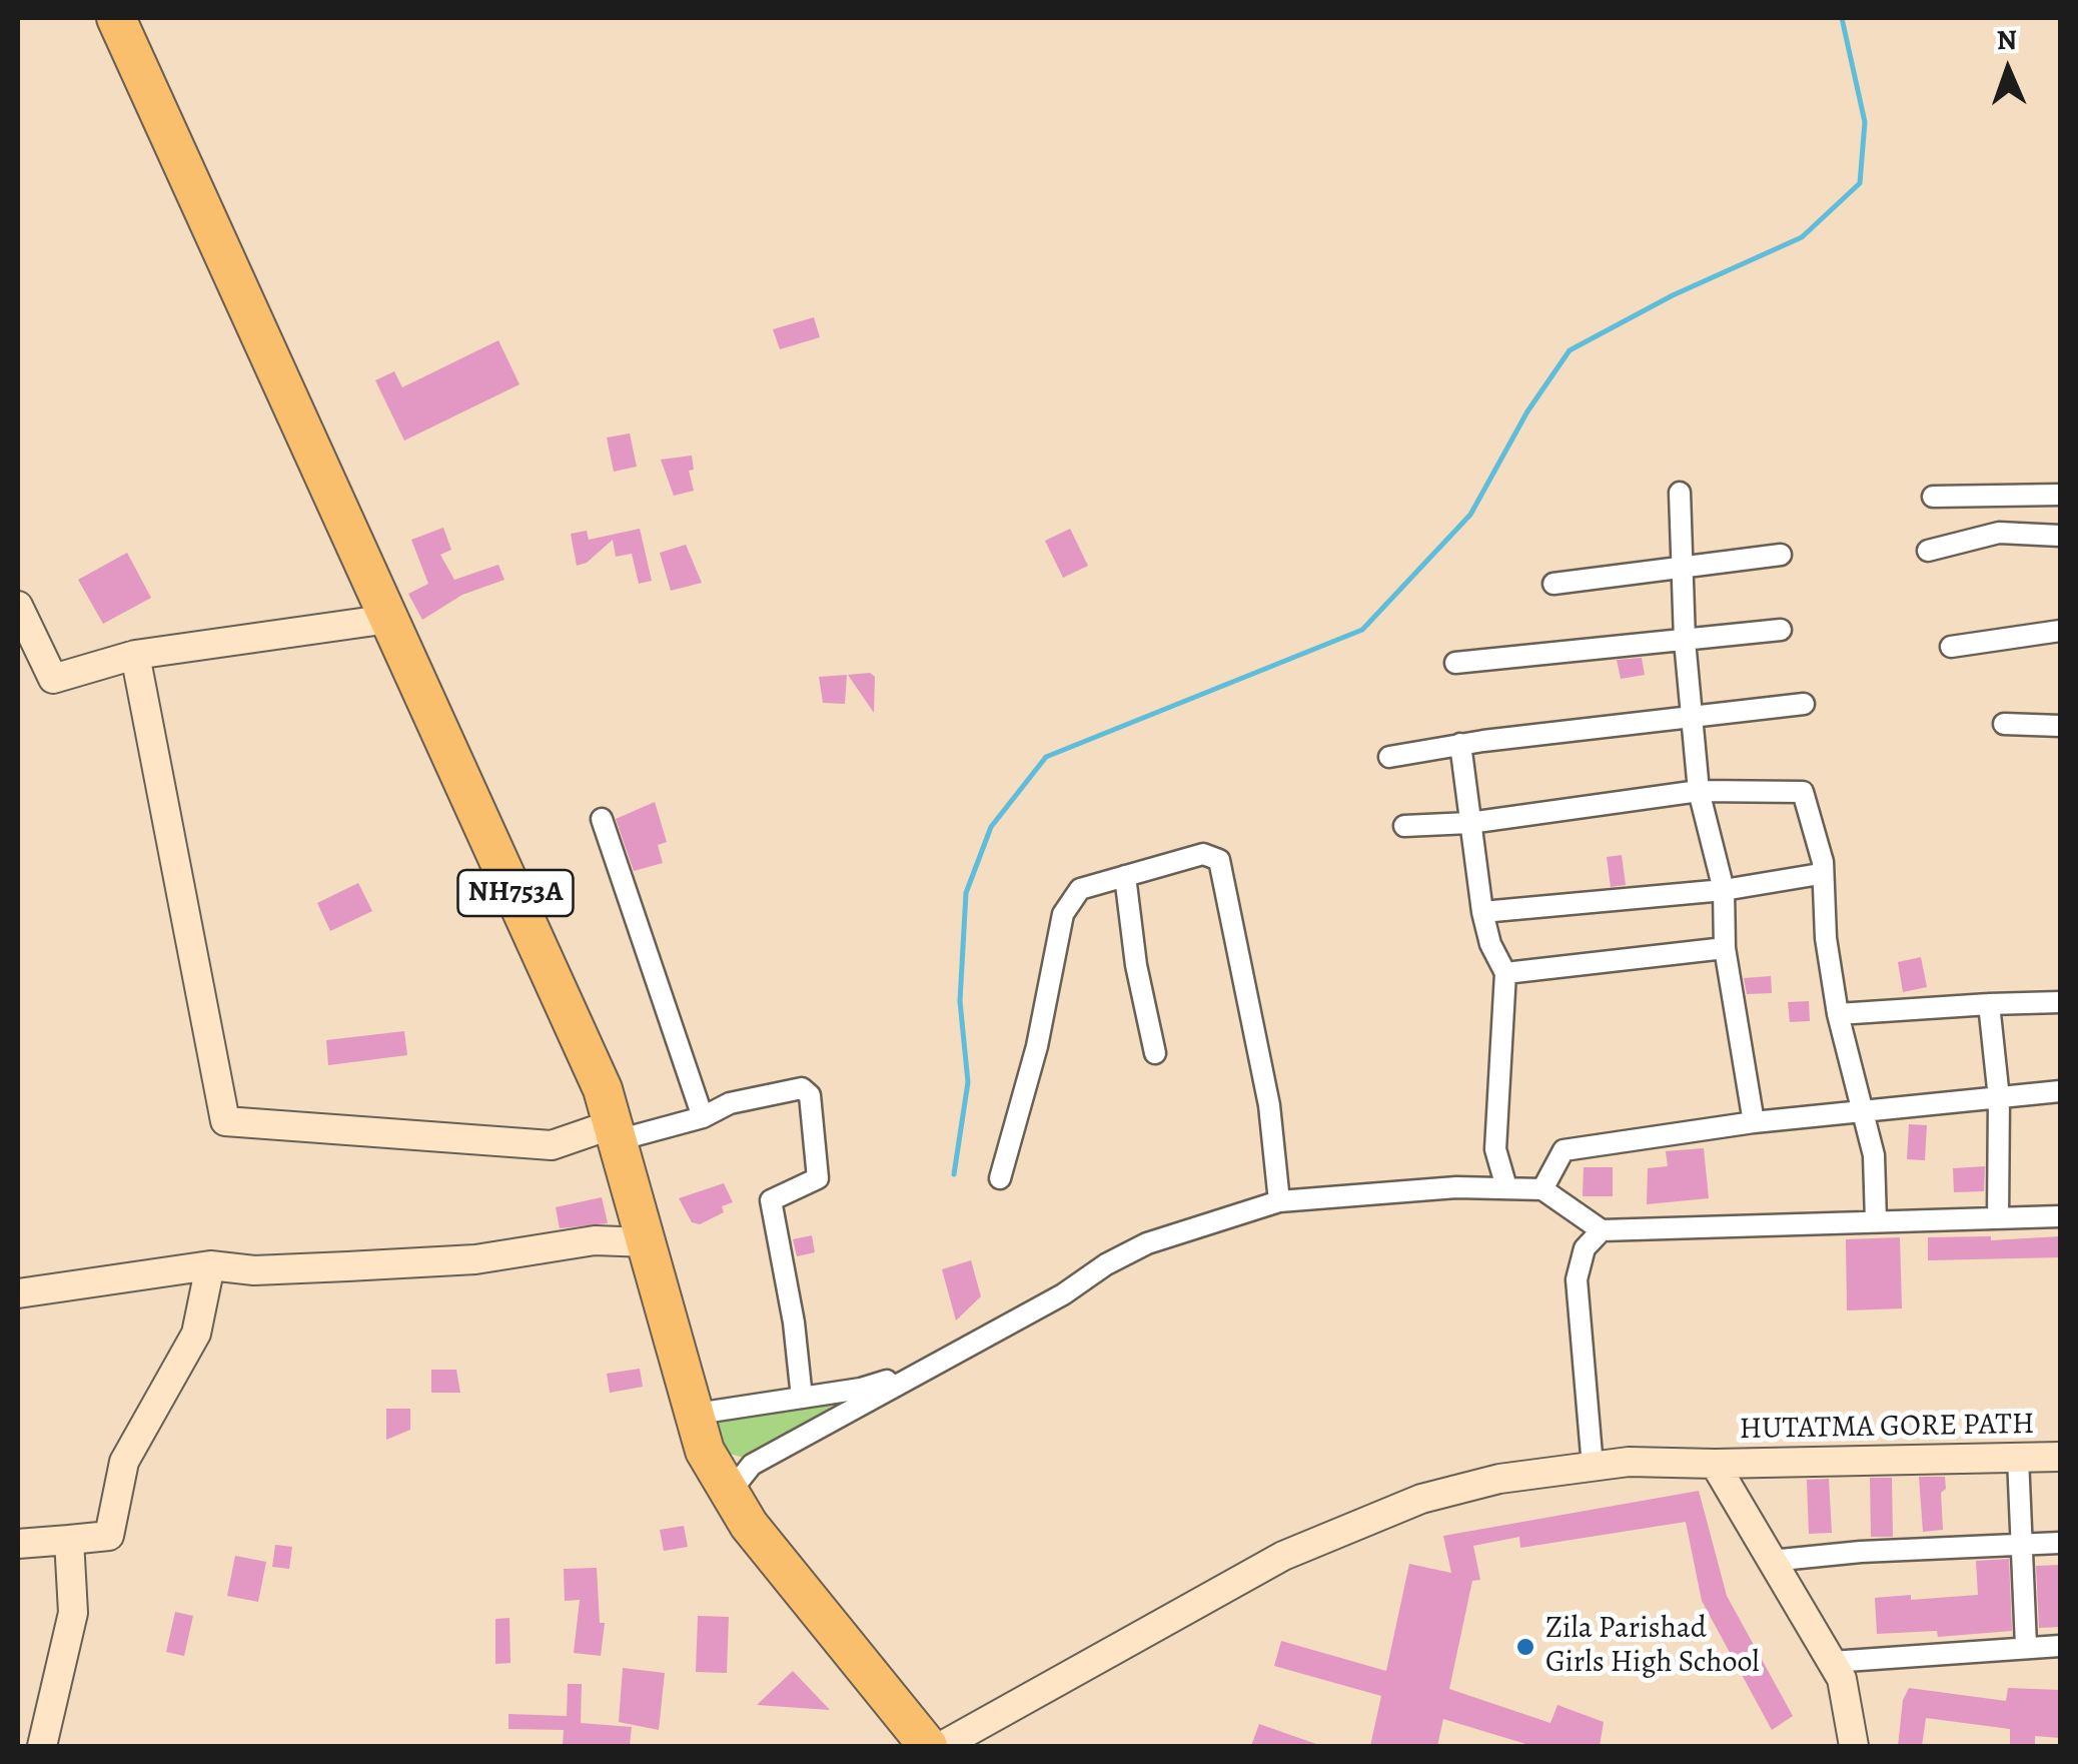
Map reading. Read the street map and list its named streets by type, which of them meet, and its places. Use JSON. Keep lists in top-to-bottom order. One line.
{"streets":{"highway":["NH753A"],"street":["HUTATMA GORE PATH"]},"places":["Zila Parishad Girls High School"],"north":"top"}
